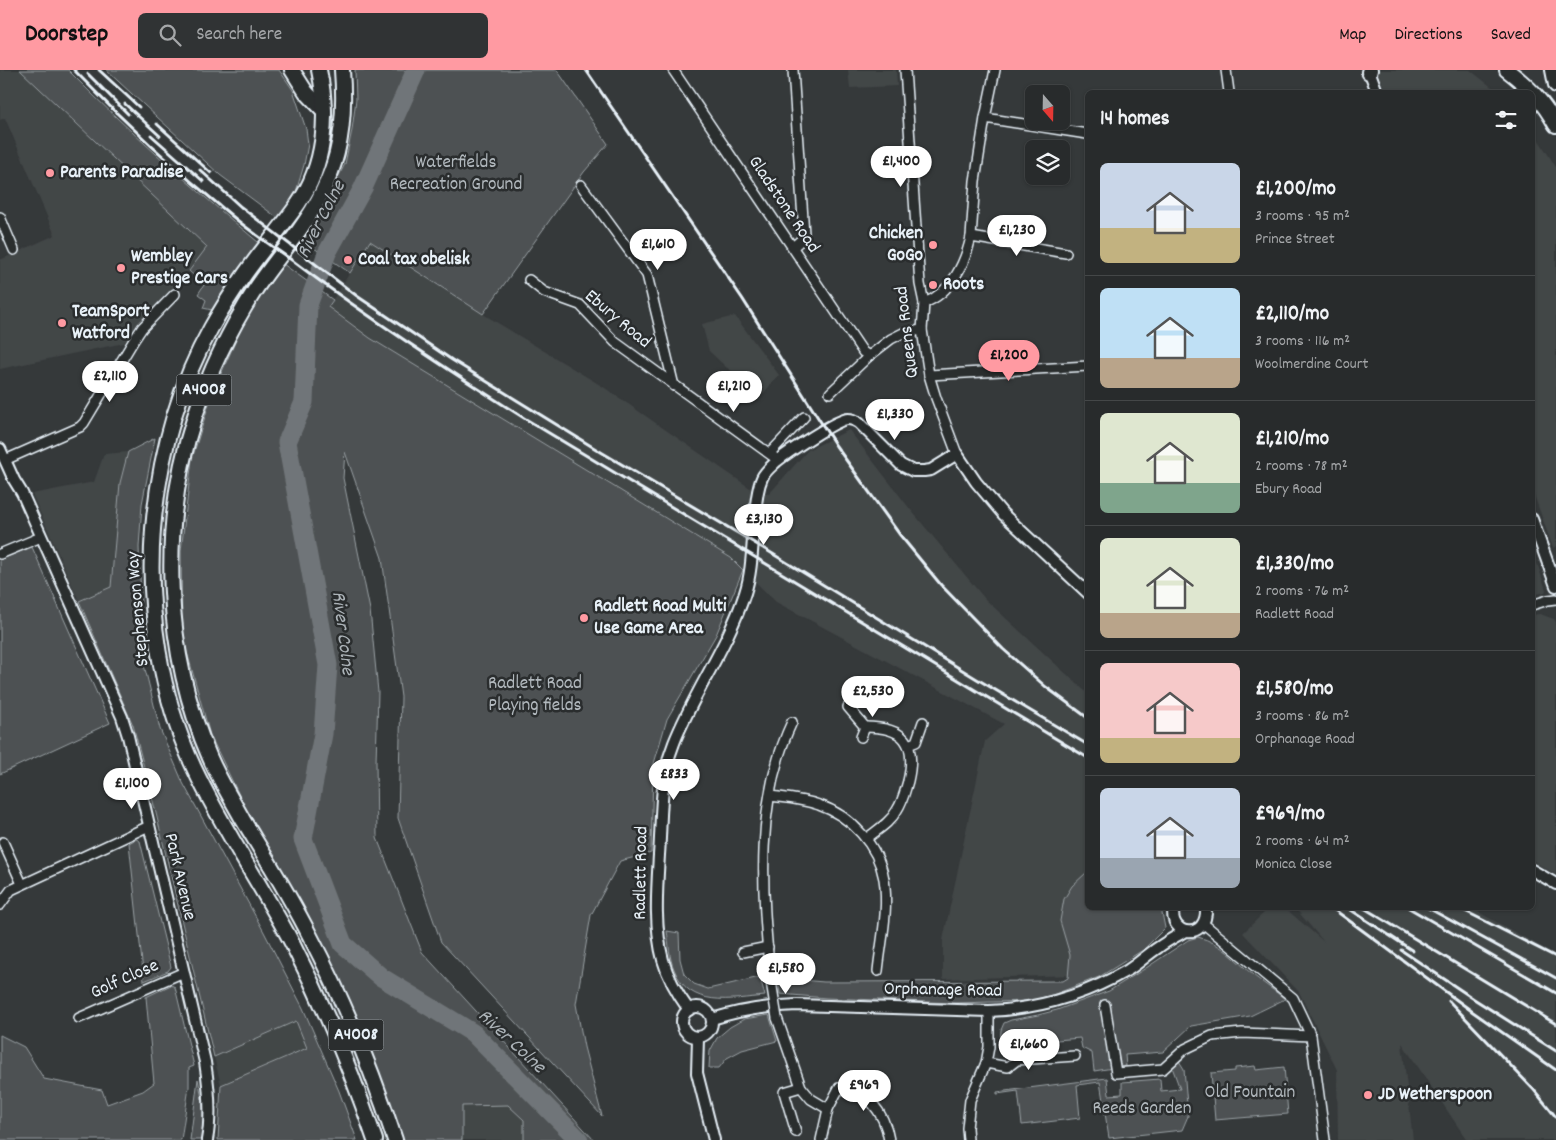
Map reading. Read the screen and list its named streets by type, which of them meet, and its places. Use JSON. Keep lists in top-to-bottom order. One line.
{"streets":{"main road":["A4008","Stephenson Way"],"street":["Gladstone Road","Ebury Road","Queens Road","Radlett Road","Park Avenue","Golf Close","Orphanage Road"]},"crossings":[["Ebury Road","Radlett Road"],["Queens Road","Radlett Road"],["Radlett Road","Orphanage Road"],["Park Avenue","Golf Close"]],"water":["River Colne"],"parks":["Waterfields Recreation Ground","Radlett Road Playing fields","Old Fountain","Reeds Garden"],"places":["Parents Paradise","Chicken GoGo","Coal tax obelisk","Wembley Prestige Cars","Roots","TeamSport Watford","Radlett Road Multi Use Game Area","JD Wetherspoon"],"north":"bottom","page":{"header":"Doorstep","search":"Search here","nav":["Map","Directions","Saved"],"heading":"14 homes","price":["£1,400","£1,230","£1,610","£1,200","£2,110","£1,210","£1,330","£3,130","£2,530","£833","£1,100","£1,580","£1,660","£969"],"list":[{"name":"£1,200/mo","note":"3 rooms · 95 m² · Prince Street"},{"name":"£2,110/mo","note":"3 rooms · 116 m² · Woolmerdine Court"},{"name":"£1,210/mo","note":"2 rooms · 78 m² · Ebury Road"},{"name":"£1,330/mo","note":"2 rooms · 76 m² · Radlett Road"},{"name":"£1,580/mo","note":"3 rooms · 86 m² · Orphanage Road"},{"name":"£969/mo","note":"2 rooms · 64 m² · Monica Close"}]}}
